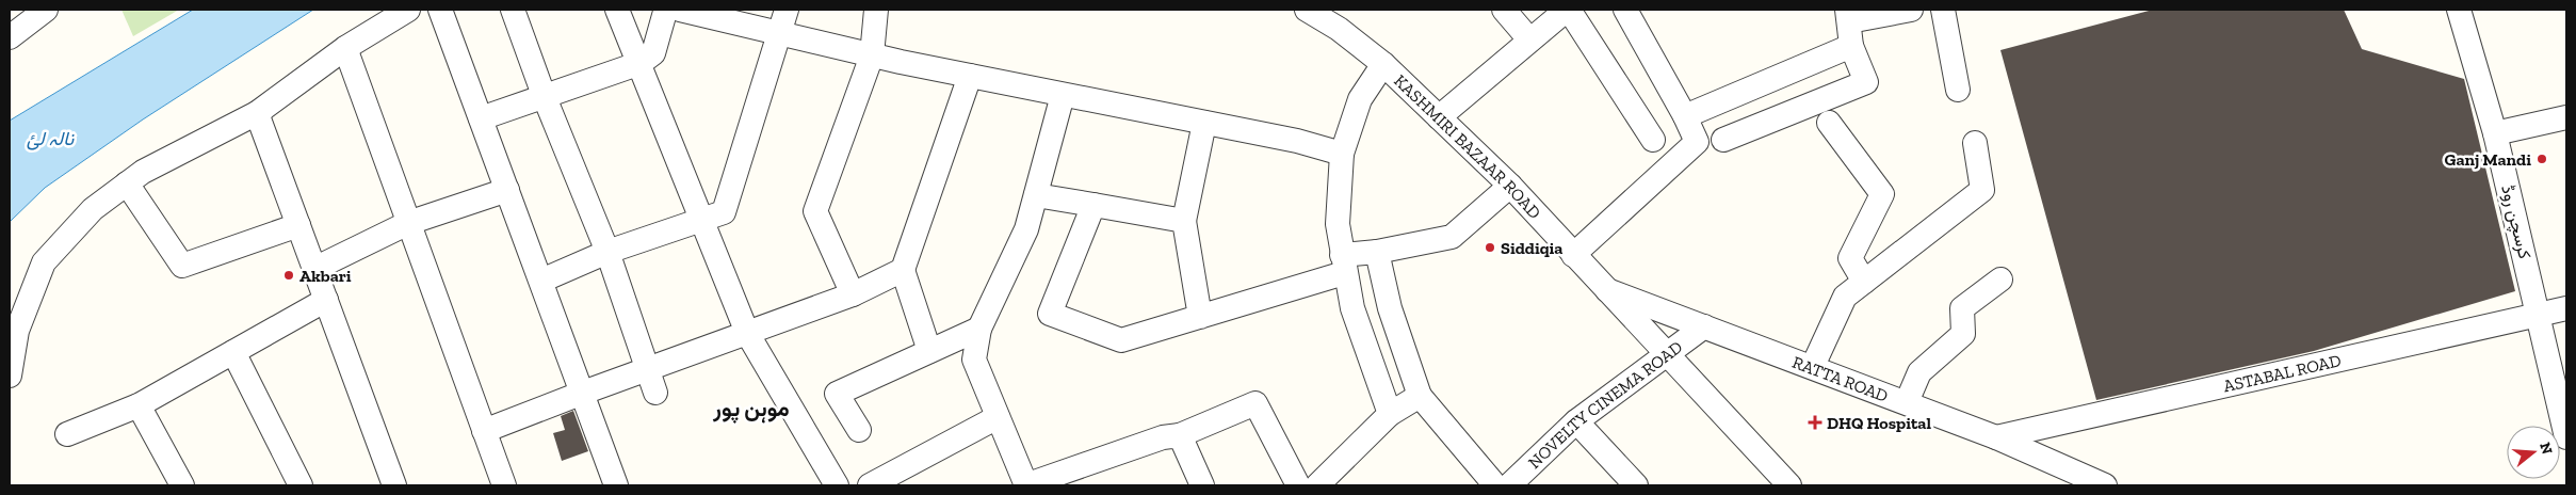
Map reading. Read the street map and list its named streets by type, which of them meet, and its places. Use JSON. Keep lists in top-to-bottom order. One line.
{"streets":{"street":["KASHMIRI BAZAAR ROAD","کرسچن روڈ","ASTABAL ROAD","RATTA ROAD","NOVELTY CINEMA ROAD"]},"crossings":[["KASHMIRI BAZAAR ROAD","RATTA ROAD"],["KASHMIRI BAZAAR ROAD","NOVELTY CINEMA ROAD"],["کرسچن روڈ","ASTABAL ROAD"],["ASTABAL ROAD","RATTA ROAD"],["RATTA ROAD","NOVELTY CINEMA ROAD"]],"districts":["موہن پور"],"water":["نالہ لئ"],"places":{"other":["Ganj Mandi","Siddiqia","Akbari"],"health":["DHQ Hospital"]},"north":"right"}
